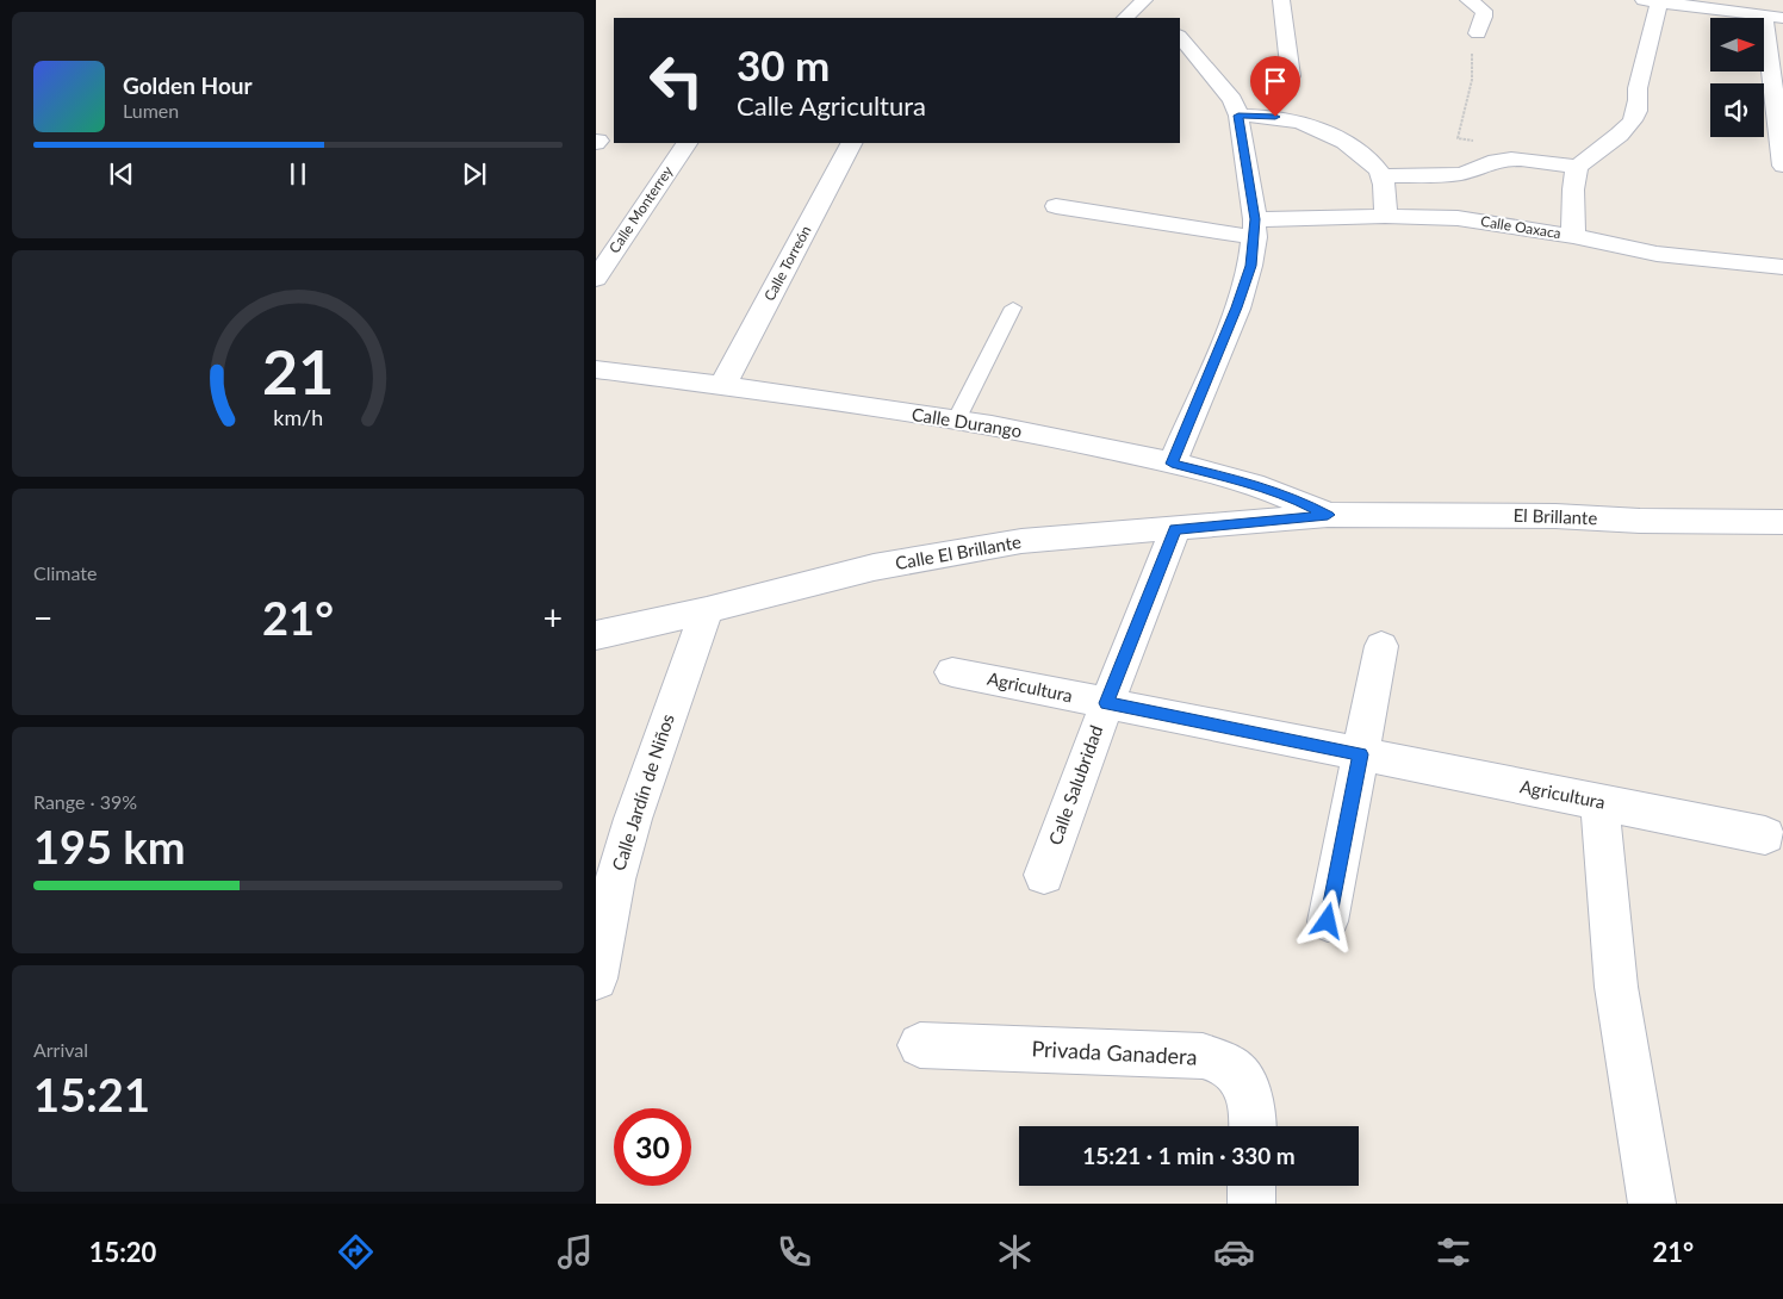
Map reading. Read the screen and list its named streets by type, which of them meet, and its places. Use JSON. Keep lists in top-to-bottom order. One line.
{"streets":{"street":["Calle Monterrey","Calle Oaxaca","Calle Torreón","Calle Durango","El Brillante","Calle El Brillante","Agricultura","Calle Salubridad","Calle Jardín de Niños","Privada Ganadera"]},"crossings":[["Calle Torreón","Calle Durango"],["Calle Durango","El Brillante"],["Calle Durango","Calle El Brillante"],["El Brillante","Calle El Brillante"],["Calle El Brillante","Calle Salubridad"],["Calle El Brillante","Calle Jardín de Niños"],["Agricultura","Calle Salubridad"]],"north":"right","page":{"turn":["30 m","Calle Agricultura"],"song":["Golden Hour","Lumen"],"tile":["Climate",["Range · 39%","195 km"],["Arrival","15:21"]],"heat":["−","21°","+"],"limit":"30","trip":"15:21 · 1 min · 330 m","tabs":["15:20","21°"],"gauge":["21","km/h"]}}
